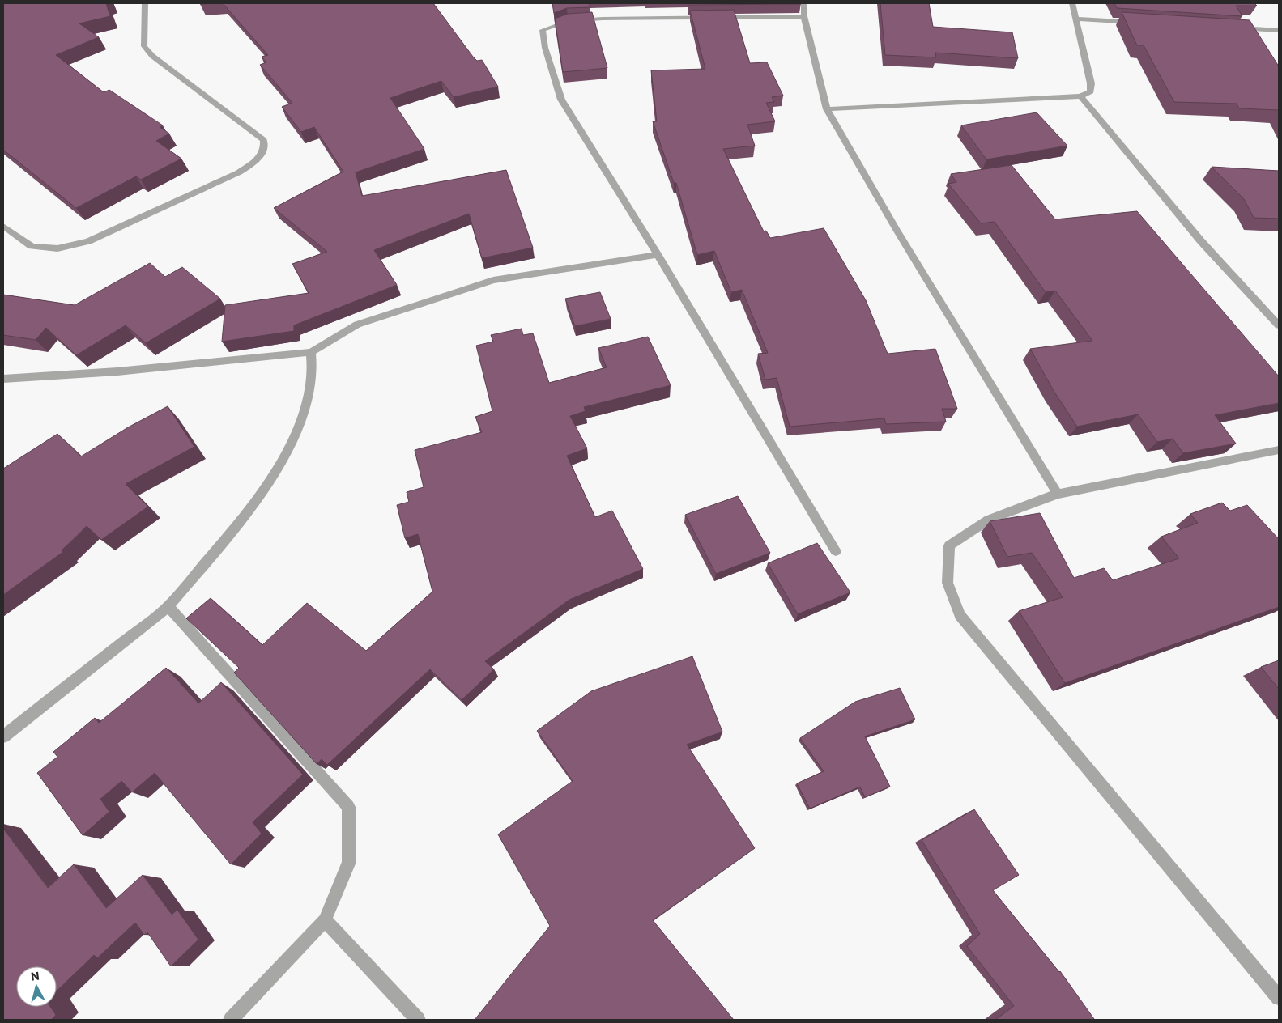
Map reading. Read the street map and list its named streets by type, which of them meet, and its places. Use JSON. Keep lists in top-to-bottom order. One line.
{"north":"top"}
